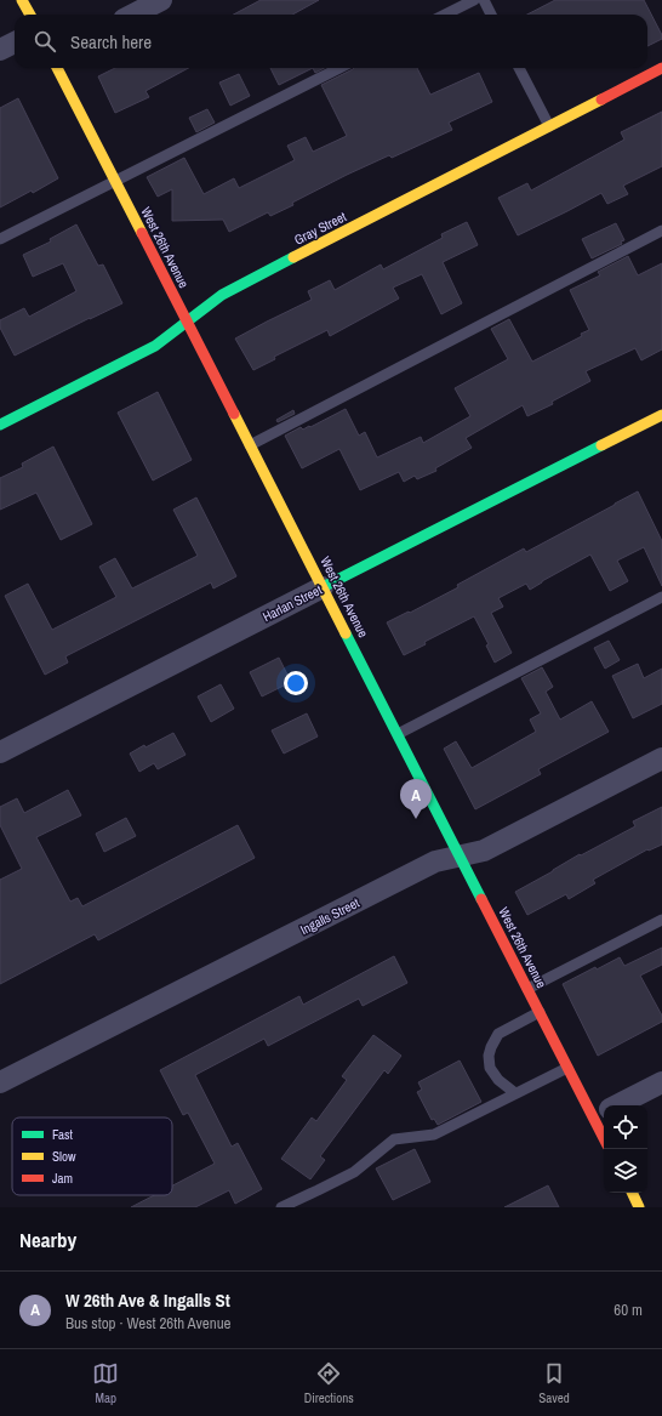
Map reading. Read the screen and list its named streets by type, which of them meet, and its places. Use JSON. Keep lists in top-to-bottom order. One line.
{"streets":{"street":["Gray Street","West 26th Avenue","Harlan Street","Ingalls Street"]},"crossings":[["Gray Street","West 26th Avenue"],["West 26th Avenue","Harlan Street"],["West 26th Avenue","Ingalls Street"]],"legend":["Fast","Slow","Jam"],"page":{"search":"Search here","pins":"A","heading":"Nearby","list":[{"mark":"A","name":"W 26th Ave & Ingalls St","note":"Bus stop · West 26th Avenue","value":"60 m"}],"nav":["Map","Directions","Saved"]}}
